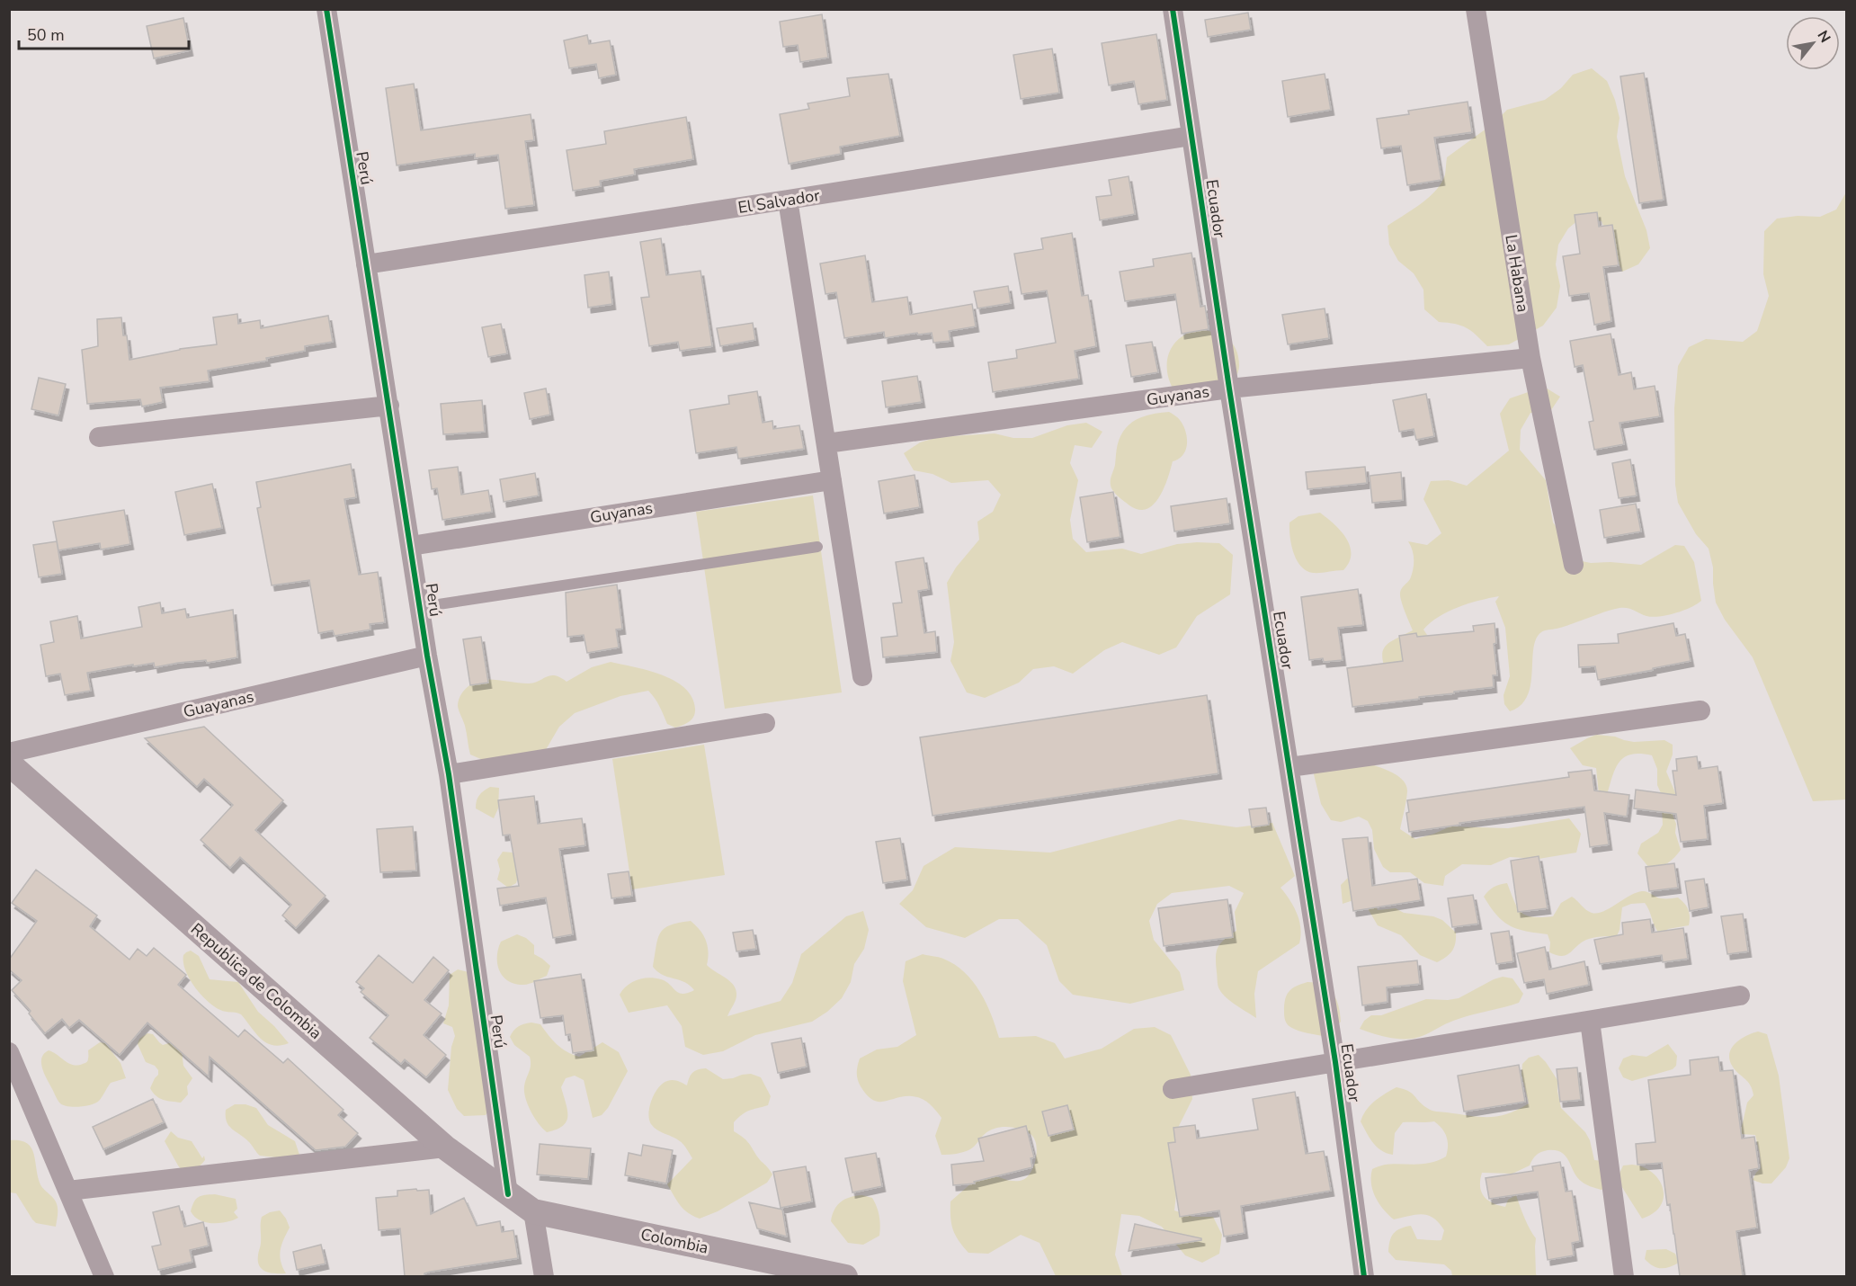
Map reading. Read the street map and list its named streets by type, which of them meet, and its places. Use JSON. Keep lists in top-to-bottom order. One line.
{"streets":{"street":["Perú","El Salvador","Ecuador","La Habana","Guyanas","Guayanas","Republica de Colombia","Colombia"]},"crossings":[["Perú","El Salvador"],["Perú","Guyanas"],["Perú","Guayanas"],["Perú","Republica de Colombia"],["Perú","Colombia"],["El Salvador","Ecuador"],["Ecuador","Guyanas"],["La Habana","Guyanas"],["Republica de Colombia","Colombia"]],"scale_bar":"50 m","north":"top right"}
